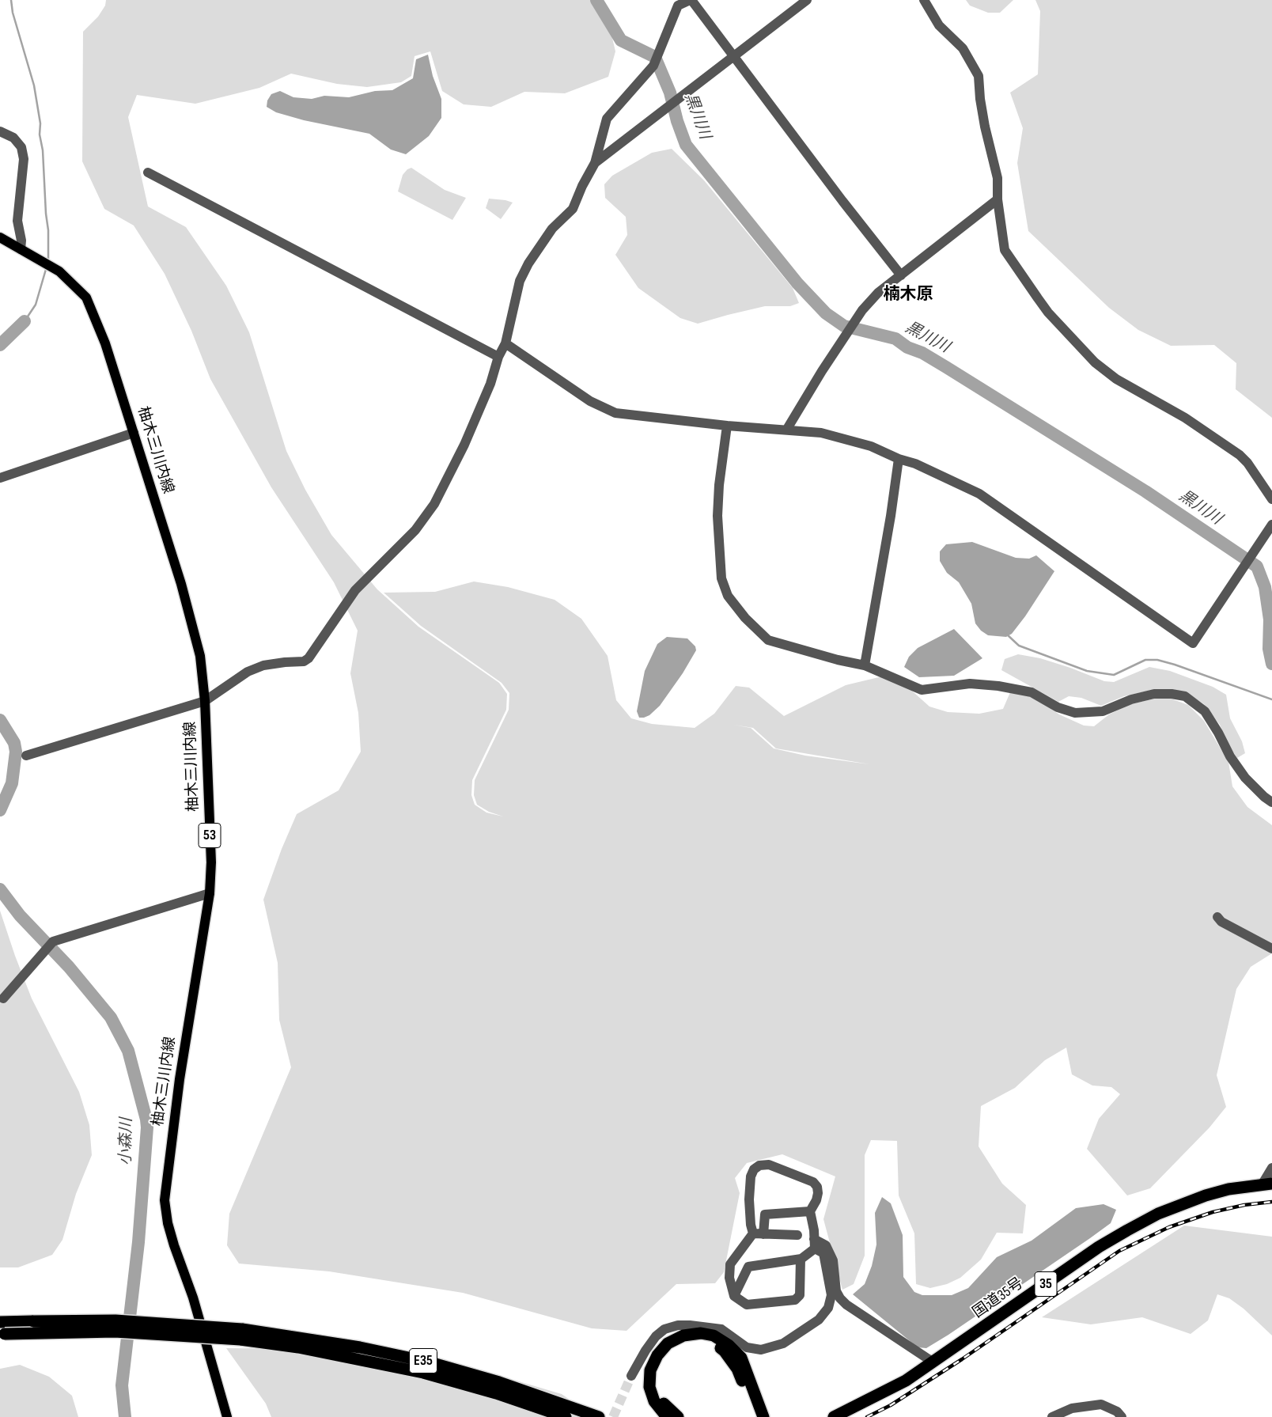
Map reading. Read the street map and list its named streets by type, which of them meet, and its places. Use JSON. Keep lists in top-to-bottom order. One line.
{"streets":{"highway":["35","国道35号","E35"],"main road":["柚木三川内線","53"]},"districts":["楠木原"],"water":["黒川川","小森川"]}
